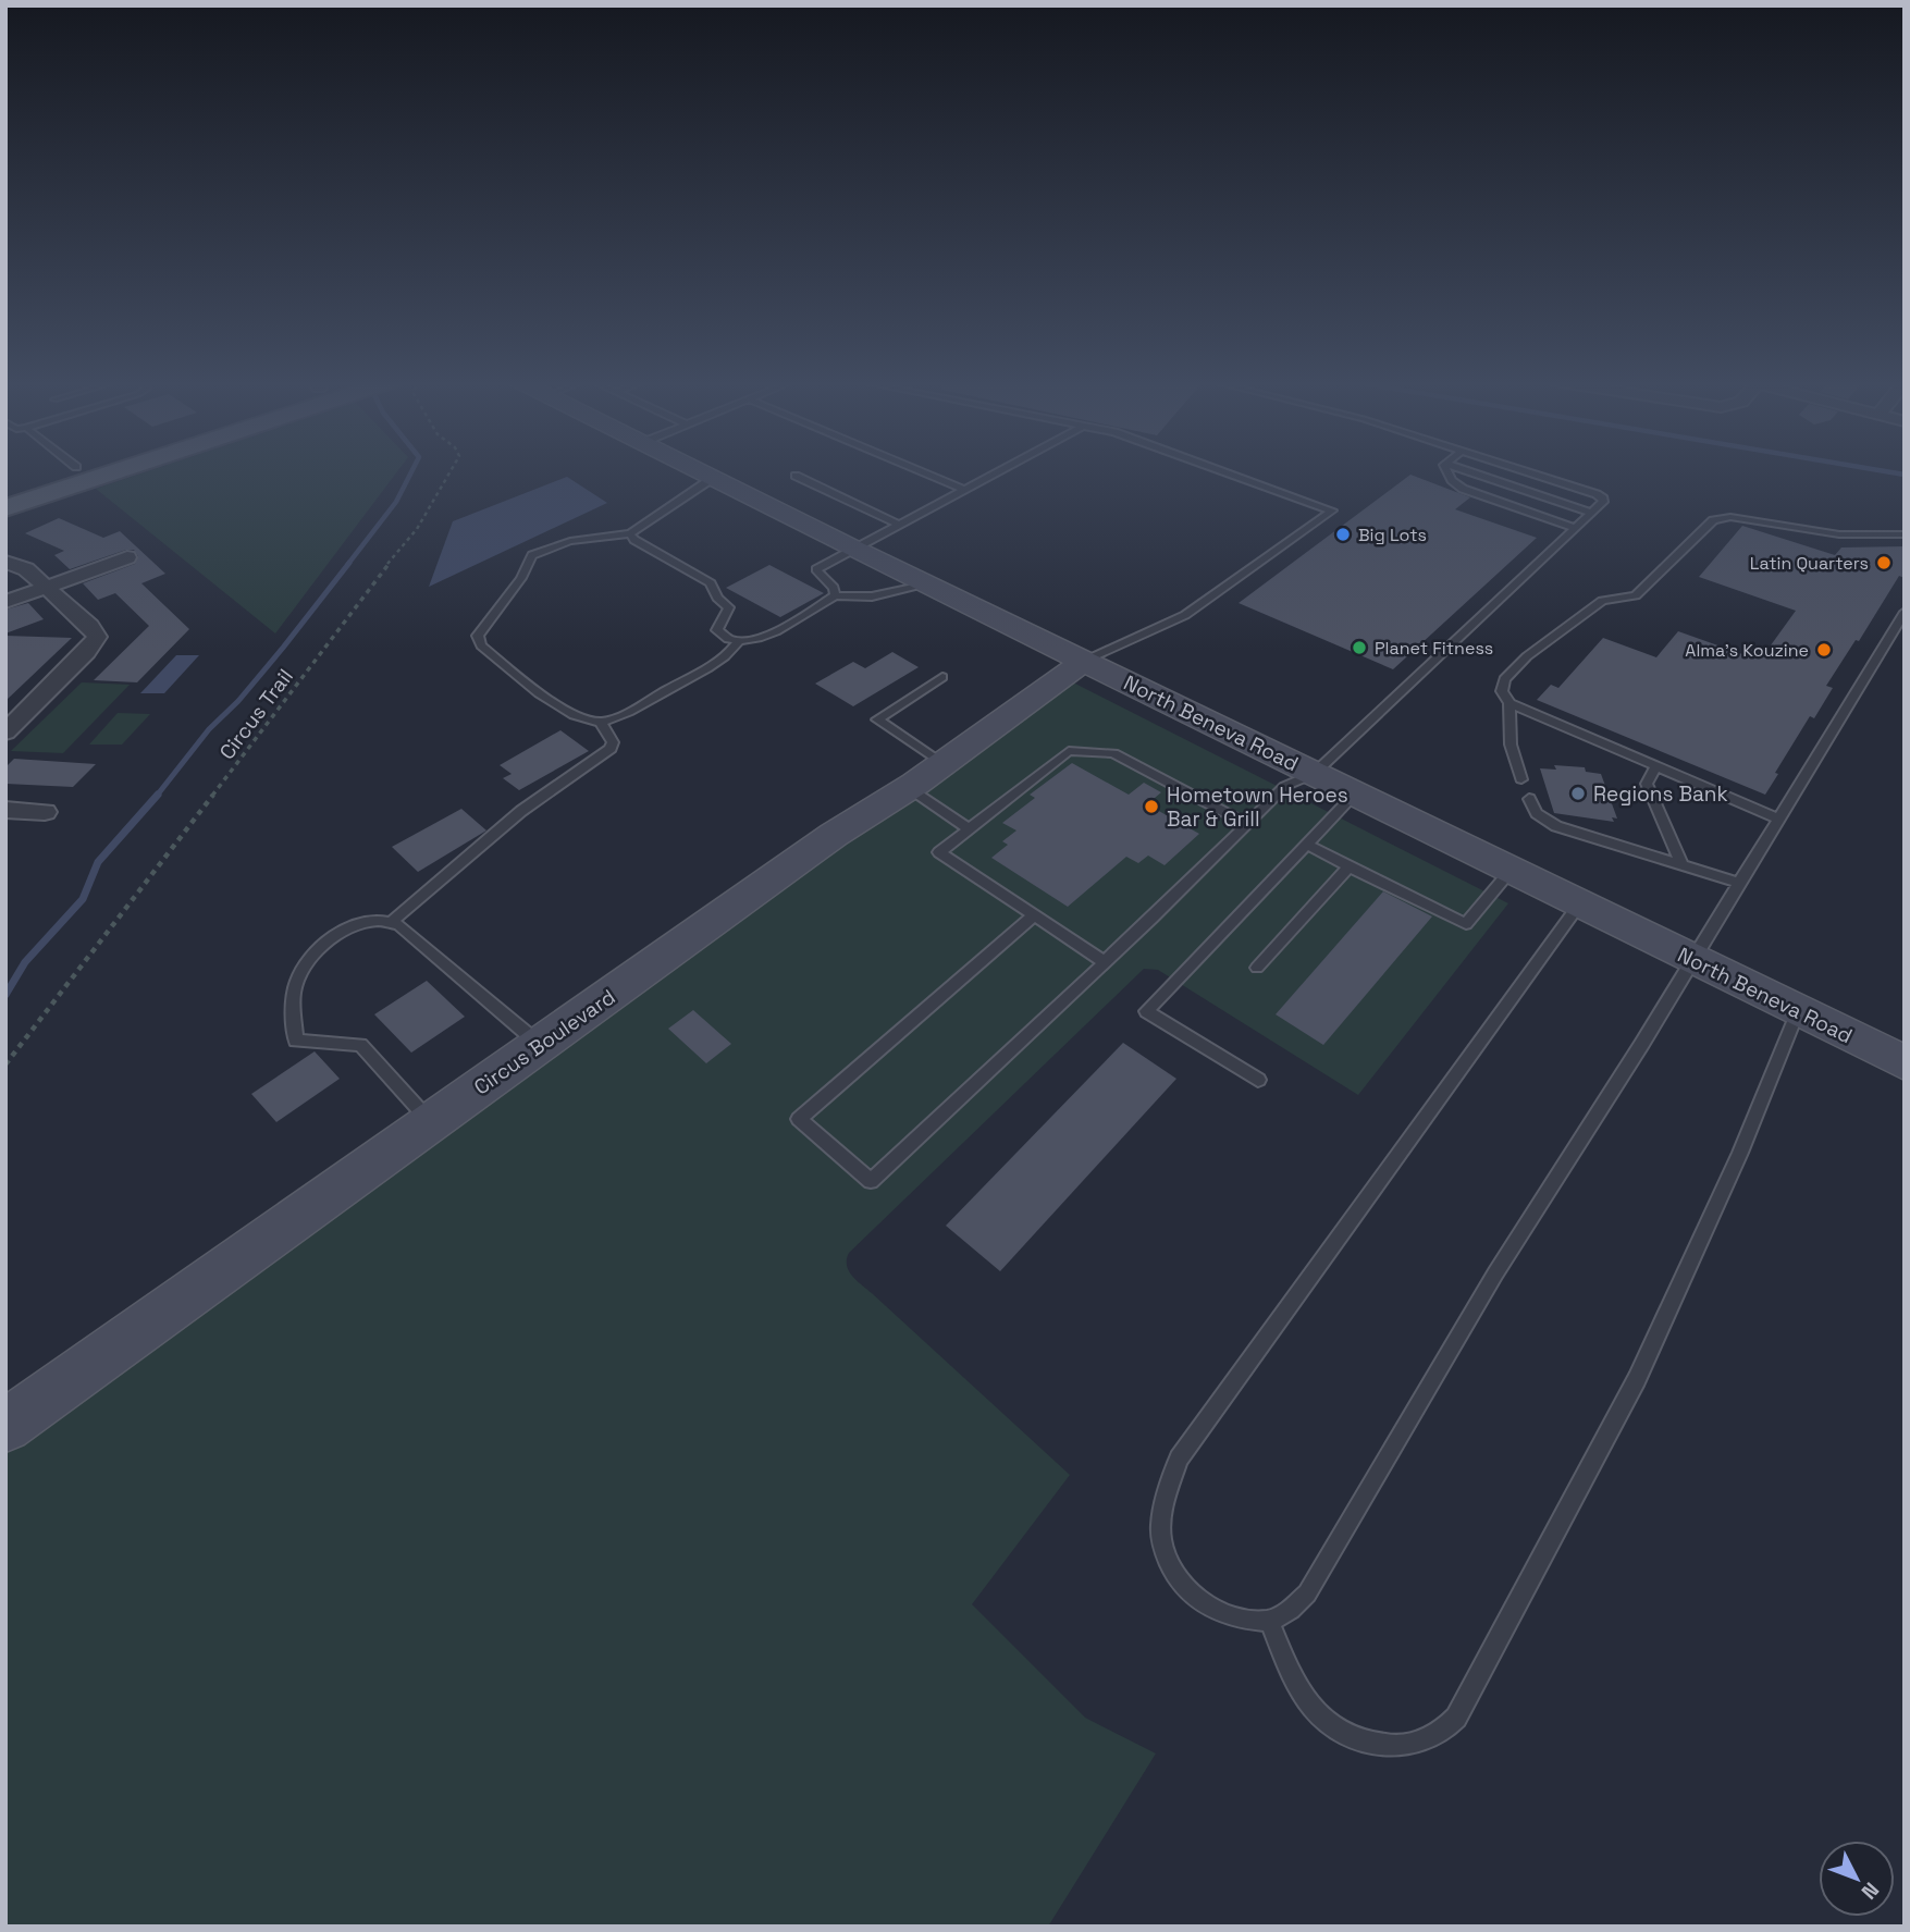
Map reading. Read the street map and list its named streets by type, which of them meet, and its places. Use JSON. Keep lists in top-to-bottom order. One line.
{"streets":{"main road":["North Beneva Road","Circus Boulevard"],"path":["Circus Trail"]},"crossings":[["North Beneva Road","Circus Boulevard"]],"places":["Big Lots","Latin Quarters","Planet Fitness","Alma's Kouzine","Regions Bank","Hometown Heroes Bar & Grill"],"north":"bottom right"}
